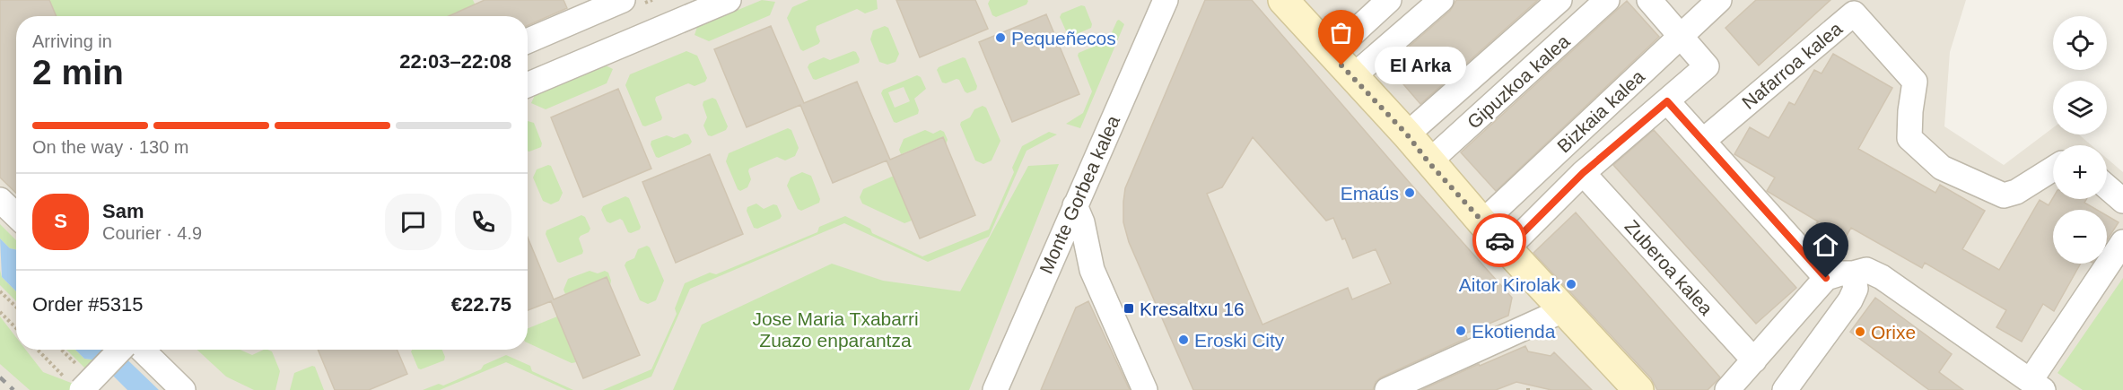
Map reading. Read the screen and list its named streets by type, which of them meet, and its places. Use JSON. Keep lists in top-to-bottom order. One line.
{"streets":{"street":["Nafarroa kalea","Gipuzkoa kalea","Bizkaia kalea","Monte Gorbea kalea","Zuberoa kalea"]},"crossings":[["Bizkaia kalea","Zuberoa kalea"]],"parks":["Jose Maria Txabarri Zuazo enparantza"],"places":{"other":["Pequeñecos","El Arka","Emaús","Aitor Kirolak","Ekotienda","Orixe","Eroski City"],"transit":["Kresaltxu 16"]},"page":{"map_buttons":["+","−"],"heading":["2 min","Arriving in","22:03–22:08"],"panel":["Sam","Courier · 4.9","Order #5315","€22.75"],"bubble":"El Arka","bar":"On the way · 130 m","round":"S"}}
